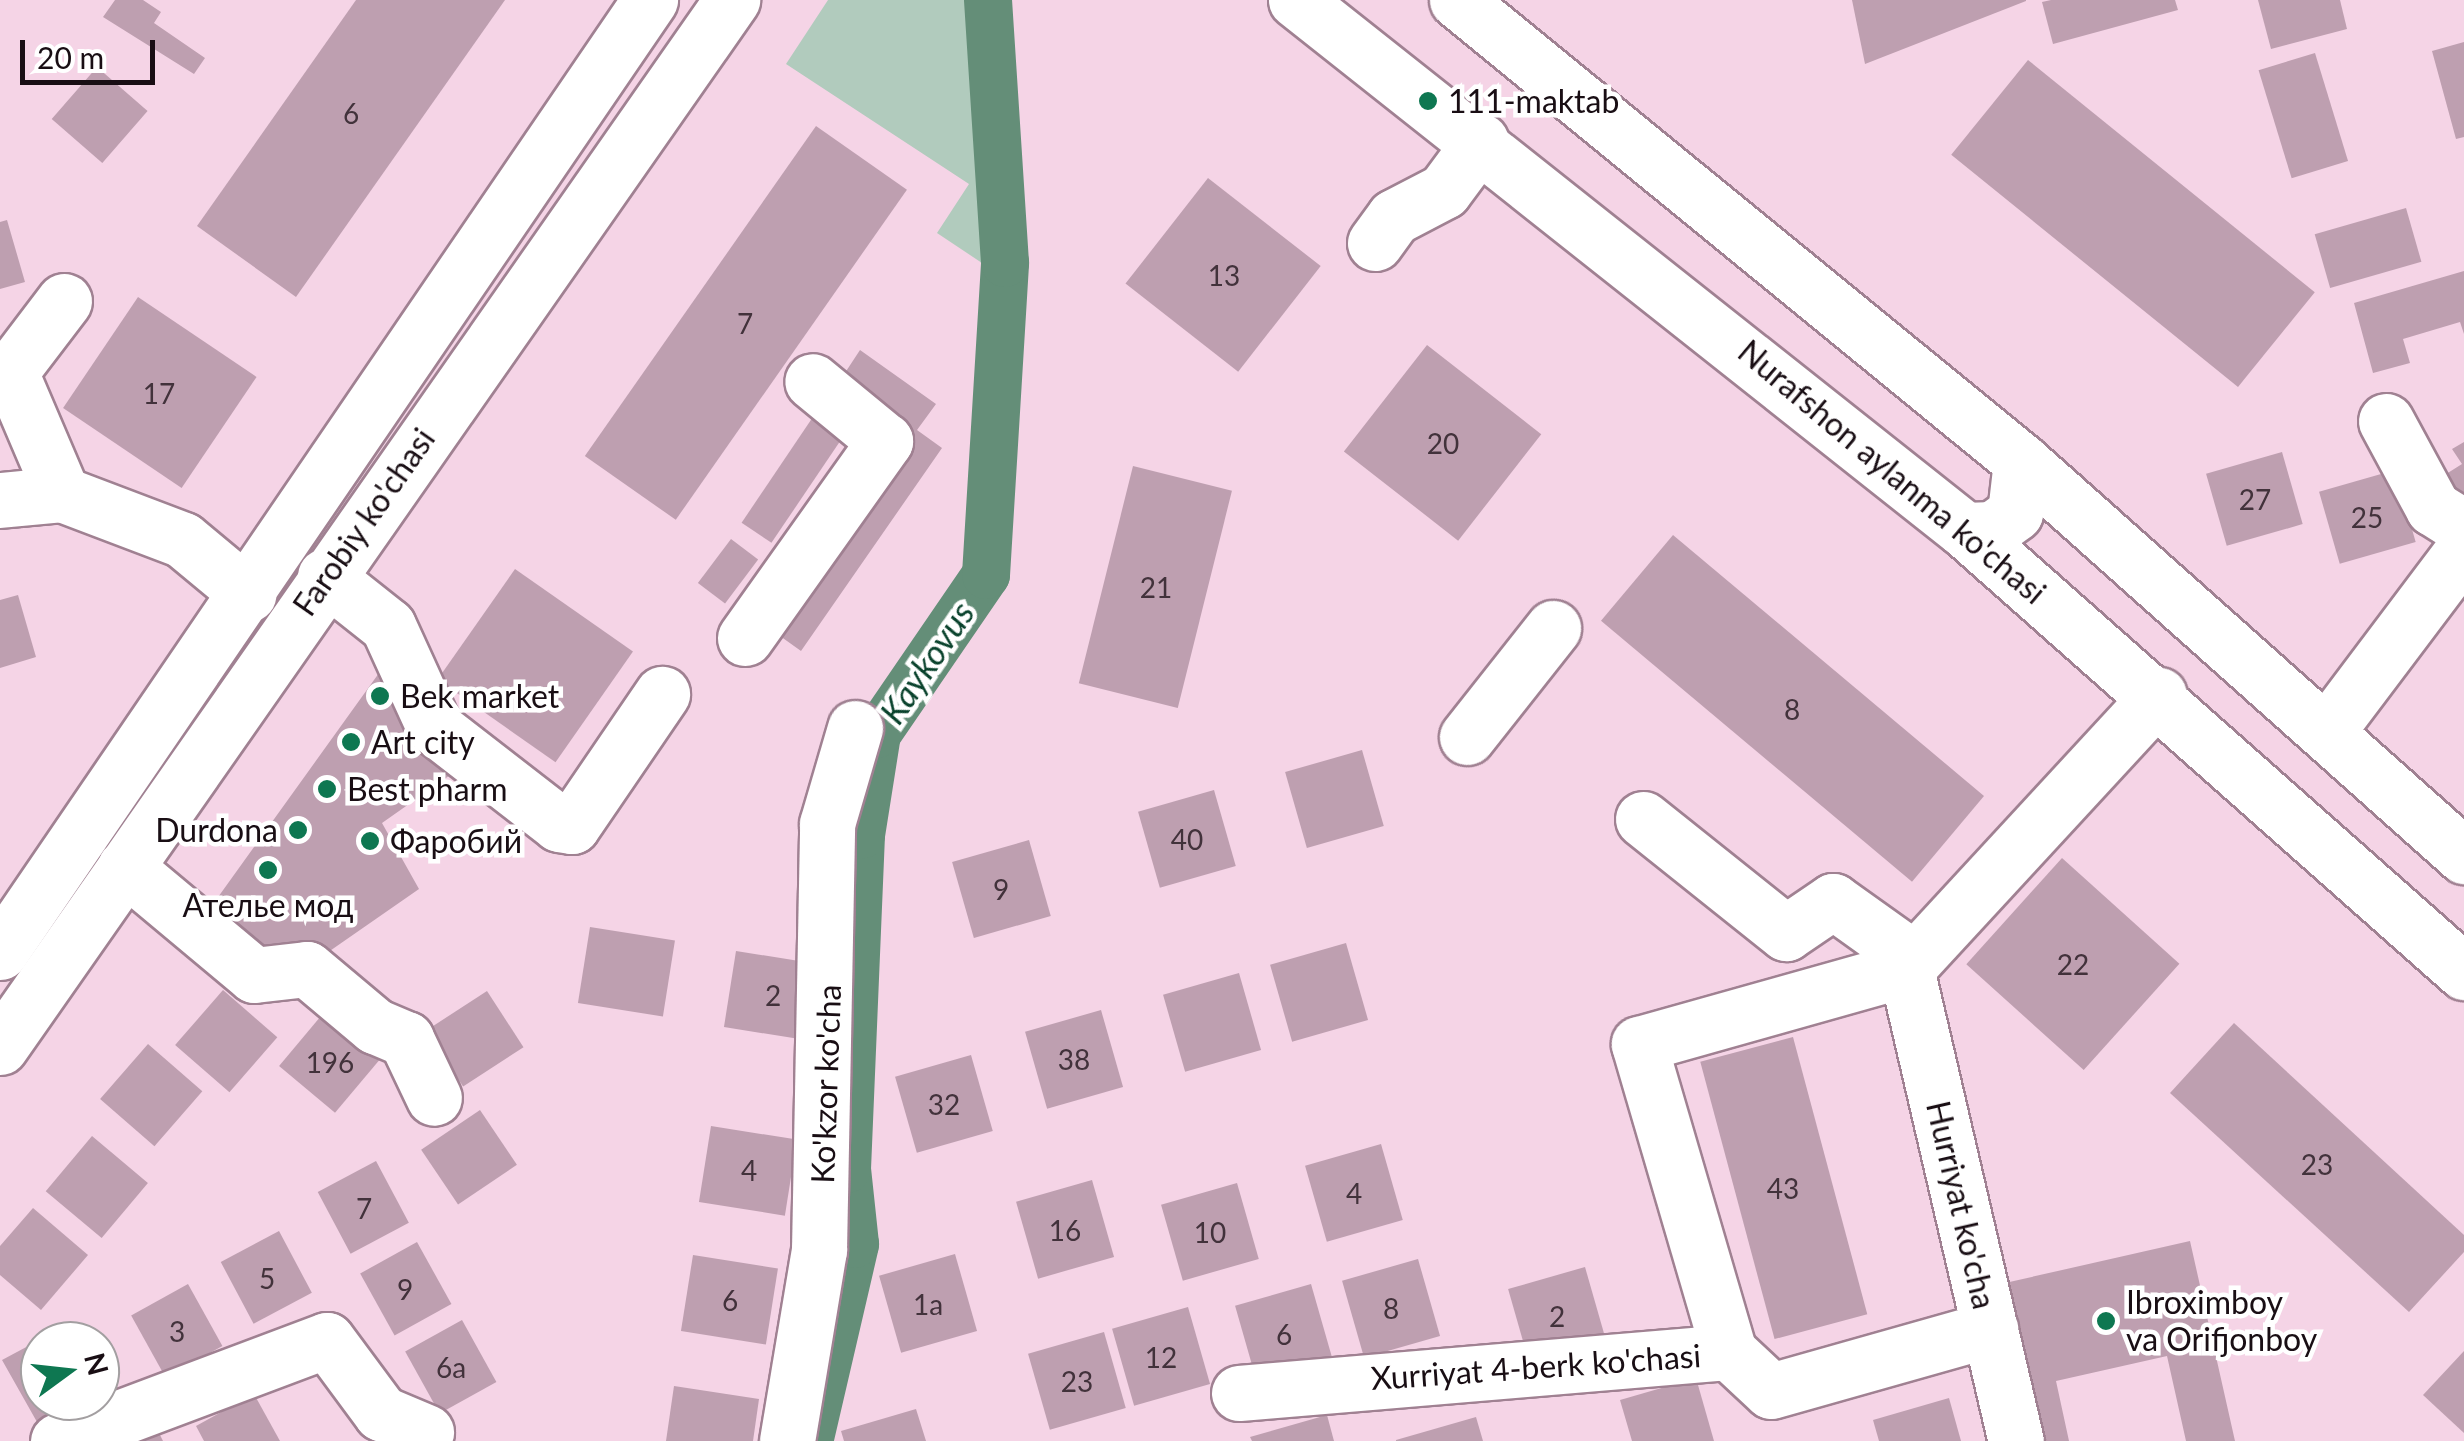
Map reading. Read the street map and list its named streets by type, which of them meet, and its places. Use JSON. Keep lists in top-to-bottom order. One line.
{"streets":{"main road":["Nurafshon aylanma ko'chasi","Farobiy ko'chasi","Ko'kzor ko'cha","Hurriyat ko'cha","Xurriyat 4-berk ko'chasi"]},"crossings":[["Hurriyat ko'cha","Xurriyat 4-berk ko'chasi"]],"water":["Kaykovus"],"places":["111-maktab","Bek market","Art city","Best pharm","Durdona","Фаробий","Ателье мод","Ibroximboy va Orifjonboy"],"house_numbers":["6","13","7","17","20","27","25","21","8","40","9","22","2","38","196","32","23","4","43","4","7","16","10","5","9","6","1а","8","2","3","6","12","6a","23"],"scale_bar":"20 m","north":"right"}
